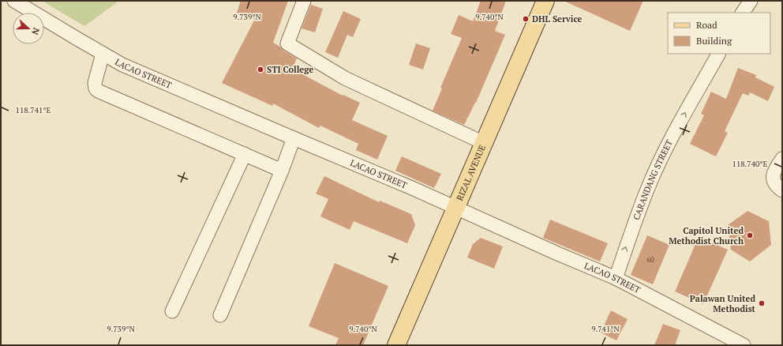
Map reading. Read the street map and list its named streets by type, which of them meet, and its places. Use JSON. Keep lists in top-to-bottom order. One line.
{"streets":{"main road":["RIZAL AVENUE"],"street":["LACAO STREET","CARANDANG STREET"]},"crossings":[["LACAO STREET","RIZAL AVENUE"],["LACAO STREET","CARANDANG STREET"]],"one_way":["CARANDANG STREET"],"places":["DHL Service","STI College","Capitol United Methodist Church","Palawan United Methodist"],"house_numbers":["60"],"legend":["Road","Building"],"north":"right","coordinates":["9.739°N","9.740°N","118.741°E","118.740°E","9.741°N"]}
